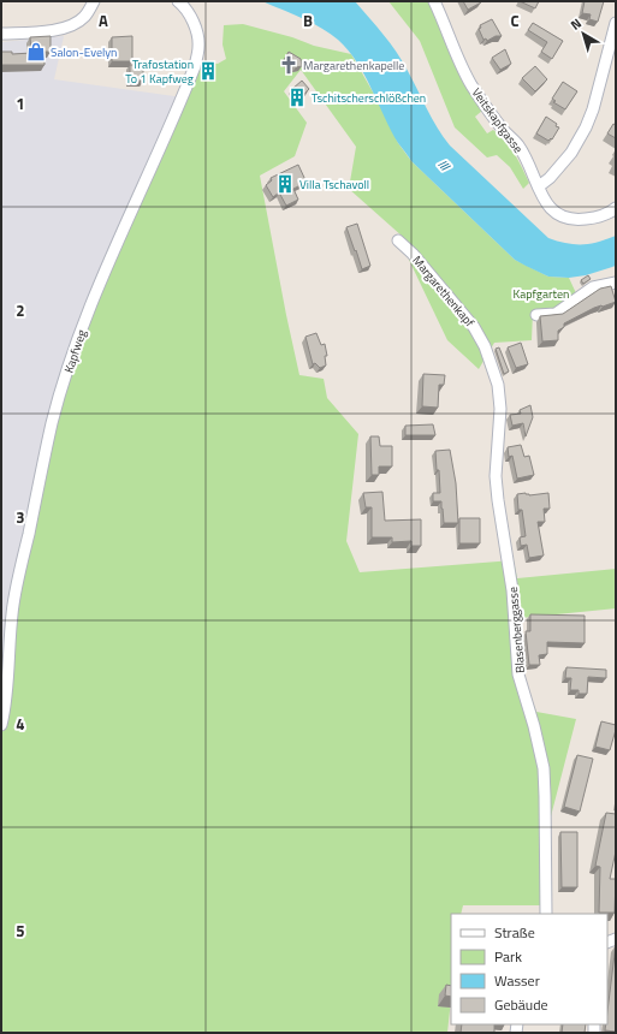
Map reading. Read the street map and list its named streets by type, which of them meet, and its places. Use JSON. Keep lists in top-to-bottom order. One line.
{"streets":{"street":["Veitskapfgasse","Margarethenkapf","Kapfweg","Blasenberggasse"]},"crossings":[["Margarethenkapf","Blasenberggasse"]],"water":["Ill"],"parks":["Kapfgarten"],"places":{"shop":["Salon-Evelyn"],"church":["Margarethenkapelle"],"building":["Trafostation To 1 Kapfweg","Tschitscherschlößchen","Villa Tschavoll"]},"legend":["Straße","Park","Wasser","Gebäude"],"north":"top left","grid":{"columns":["A","B","C"],"rows":["1","2","3","4","5"]}}
